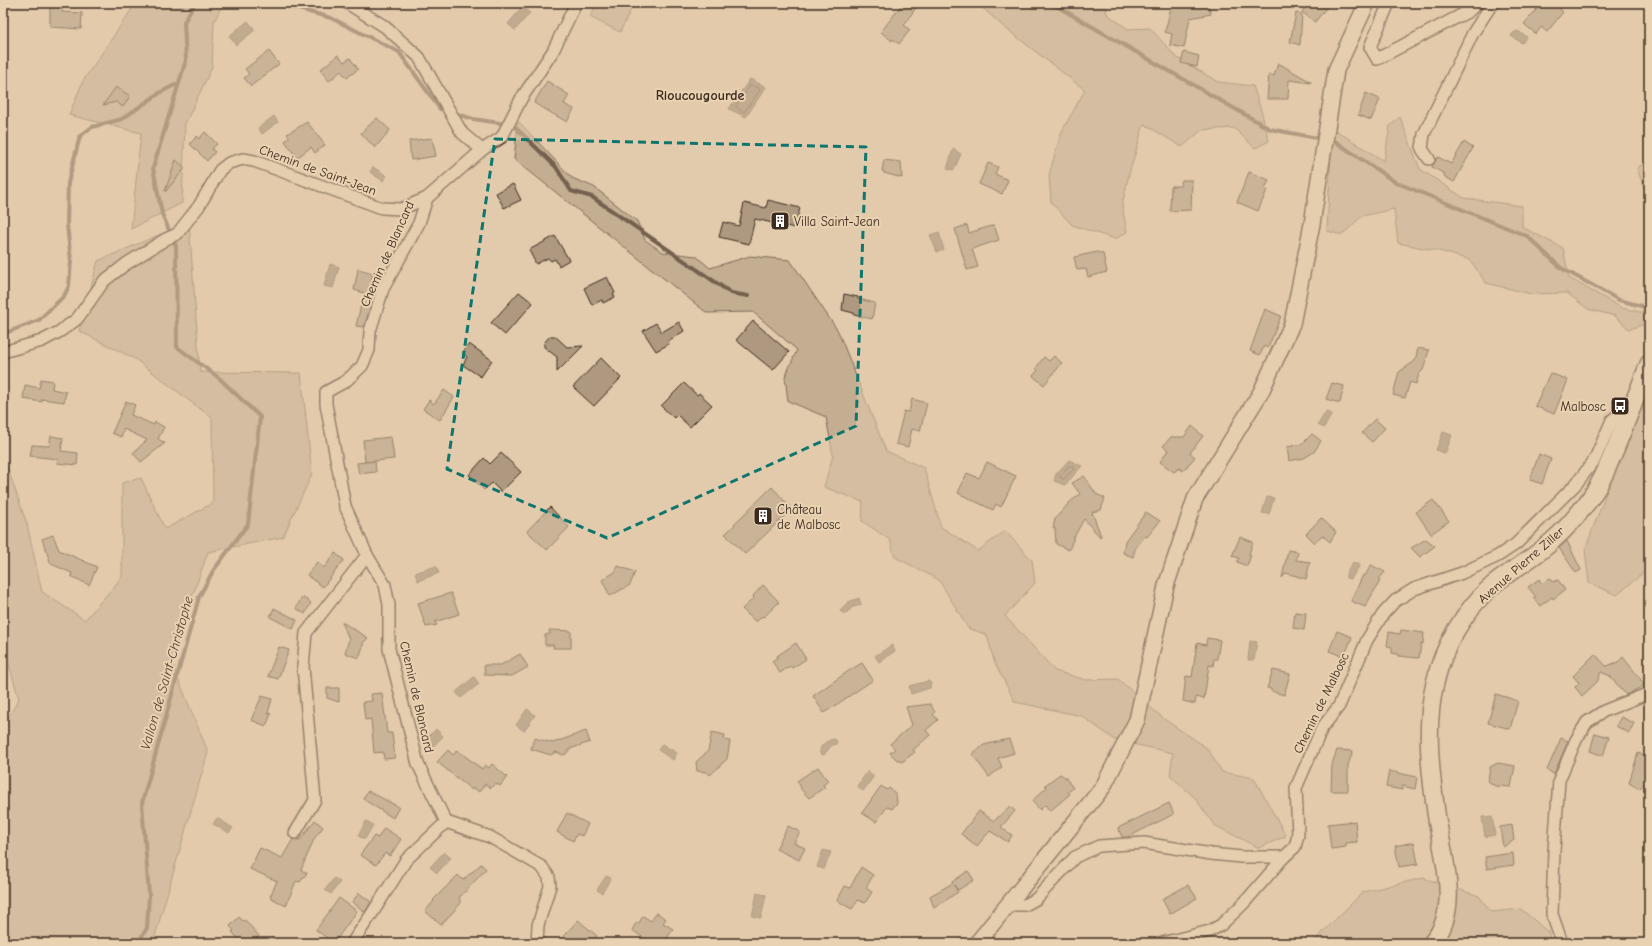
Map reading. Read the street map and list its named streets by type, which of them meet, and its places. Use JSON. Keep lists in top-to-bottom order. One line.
{"streets":{"main road":["Avenue Pierre Ziller"],"street":["Chemin de Saint-Jean","Chemin de Blancard","Chemin de Malbosc"]},"crossings":[["Chemin de Saint-Jean","Chemin de Blancard"],["Avenue Pierre Ziller","Chemin de Malbosc"]],"districts":["Rioucougourde"],"water":["Vallon de Saint-Christophe"],"places":{"building":["Villa Saint-Jean","Château de Malbosc"],"bus stop":["Malbosc"]}}
